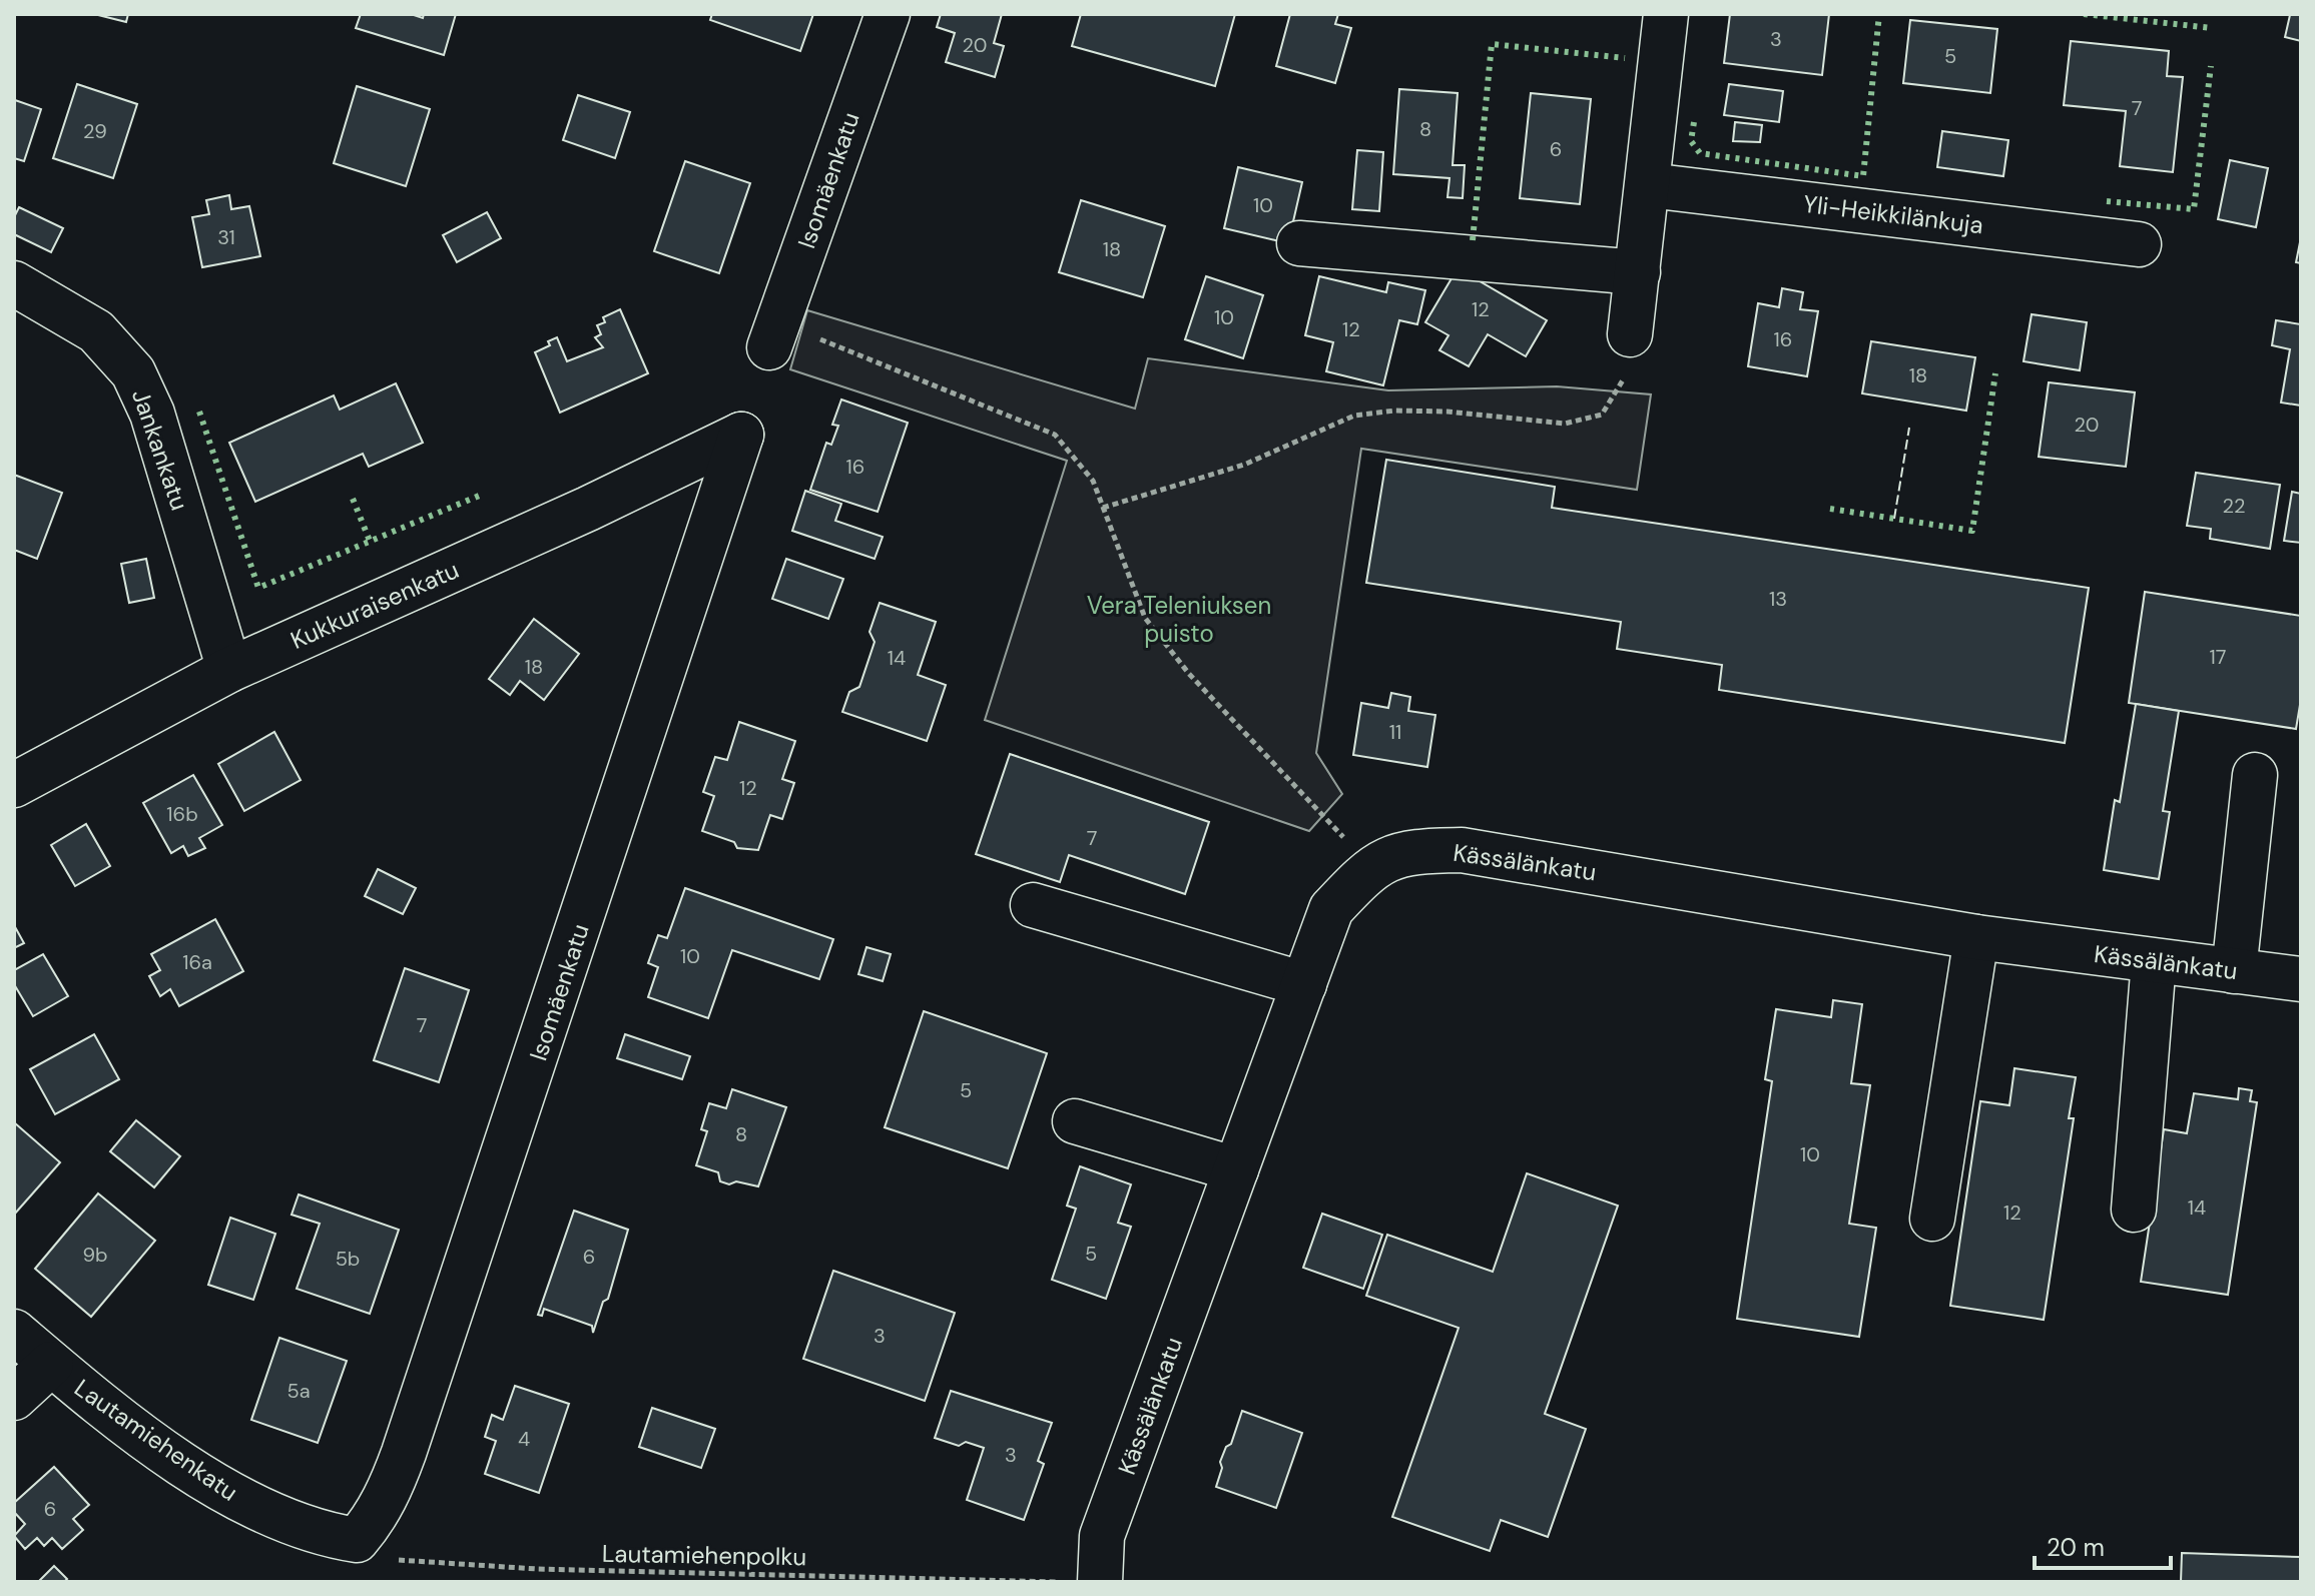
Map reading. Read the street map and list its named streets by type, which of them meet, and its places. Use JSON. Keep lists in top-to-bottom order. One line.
{"streets":{"street":["Isomäenkatu","Yli-Heikkilänkuja","Jankankatu","Kukkuraisenkatu","Kässälänkatu","Lautamiehenkatu"],"path":["Lautamiehenpolku"]},"crossings":[["Isomäenkatu","Kukkuraisenkatu"],["Isomäenkatu","Lautamiehenkatu"],["Isomäenkatu","Lautamiehenpolku"],["Jankankatu","Kukkuraisenkatu"],["Lautamiehenkatu","Lautamiehenpolku"]],"parks":["Vera Teleniuksen puisto"],"house_numbers":["3","20","5","7","8","29","6","10","31","18","12","10","12","16","18","20","16","22","13","17","14","18","11","12","16b","7","10","16a","7","5","8","10","14","12","5","9b","6","5b","3","5a","4","3","6"],"scale_bar":"20 m"}
